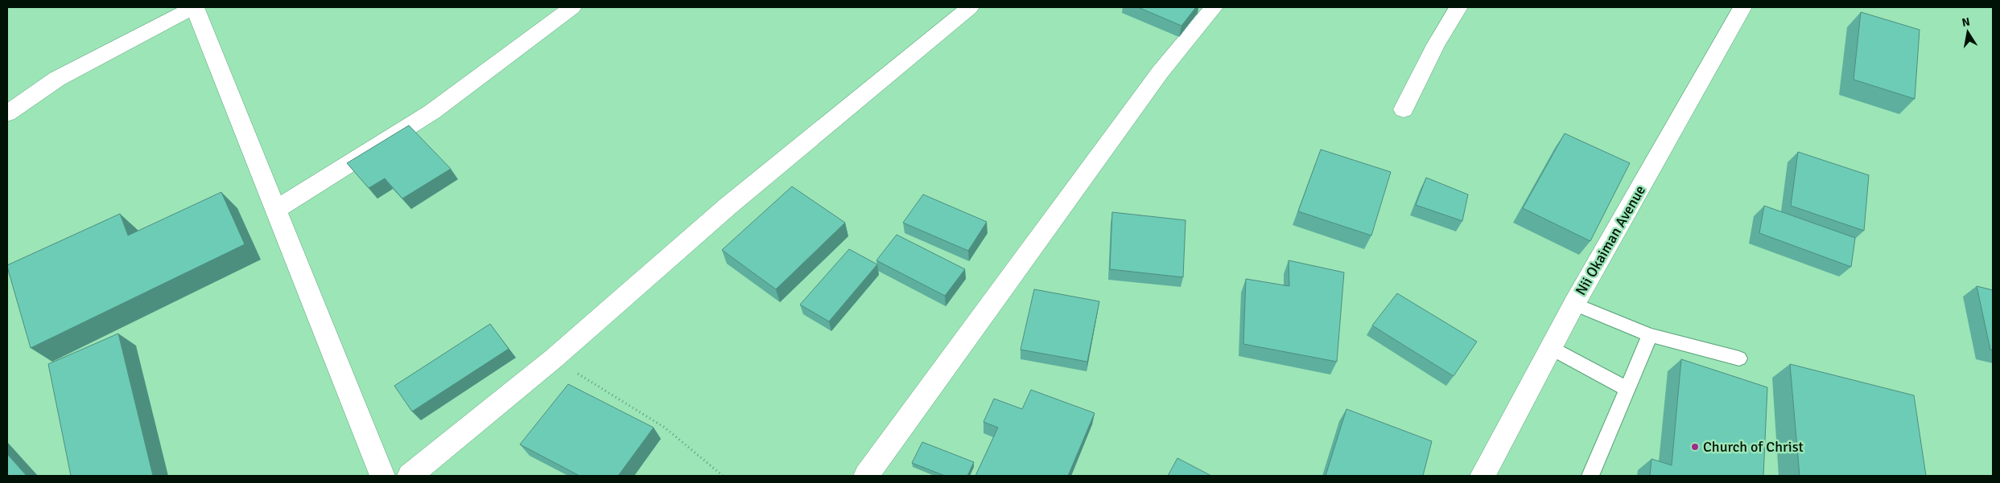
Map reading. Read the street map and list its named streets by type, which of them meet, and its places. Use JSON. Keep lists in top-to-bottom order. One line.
{"streets":{"street":["Nii Okaiman Avenue"]},"places":["Church of Christ"],"north":"top"}
